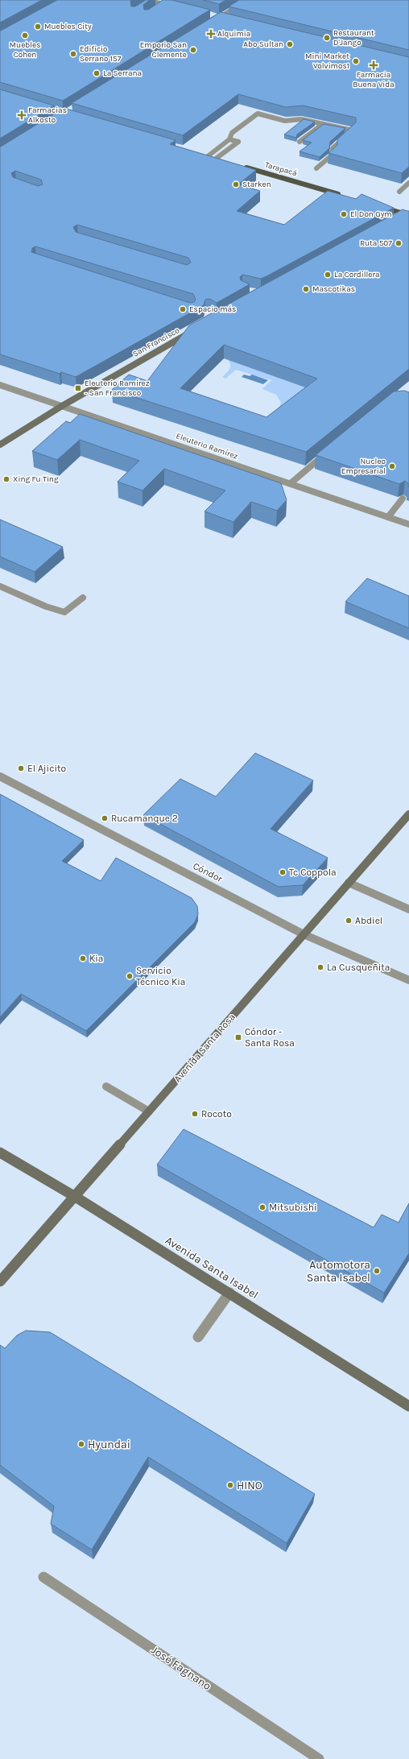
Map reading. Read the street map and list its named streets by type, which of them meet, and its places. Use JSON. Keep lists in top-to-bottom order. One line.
{"streets":{"main road":["Tarapacá","San Francisco","Avenida Santa Rosa","Avenida Santa Isabel"],"street":["Eleuterio Ramírez","Cóndor","José Fagnano"]},"crossings":[["San Francisco","Eleuterio Ramírez"],["Cóndor","Avenida Santa Rosa"],["Avenida Santa Rosa","Avenida Santa Isabel"]],"places":{"other":["Muebles City","Muebles Cohen","Restaurant D'Jango","Abo Sultan","Emporio San Clemente","Edificio Serrano 157","Mini Market Volvimos1","La Serrana","Starken","El Don Gym","Ruta 507","La Cordillera","Mascotikas","Espacio más","Nucleo Empresarial","Xing Fu Ting","El Ajicito","Rucamanque 2","Tc Coppola","Abdiel","Kia","La Cusqueñita","Servicio Técnico Kia","Rocoto","Mitsubishi","Automotora Santa Isabel","Hyundai","HINO"],"health":["Alquimia","Farmacia Buena Vida","Farmacias Alkosto"],"transit":["Eleuterio Ramírez - San Francisco","Cóndor - Santa Rosa"]}}
